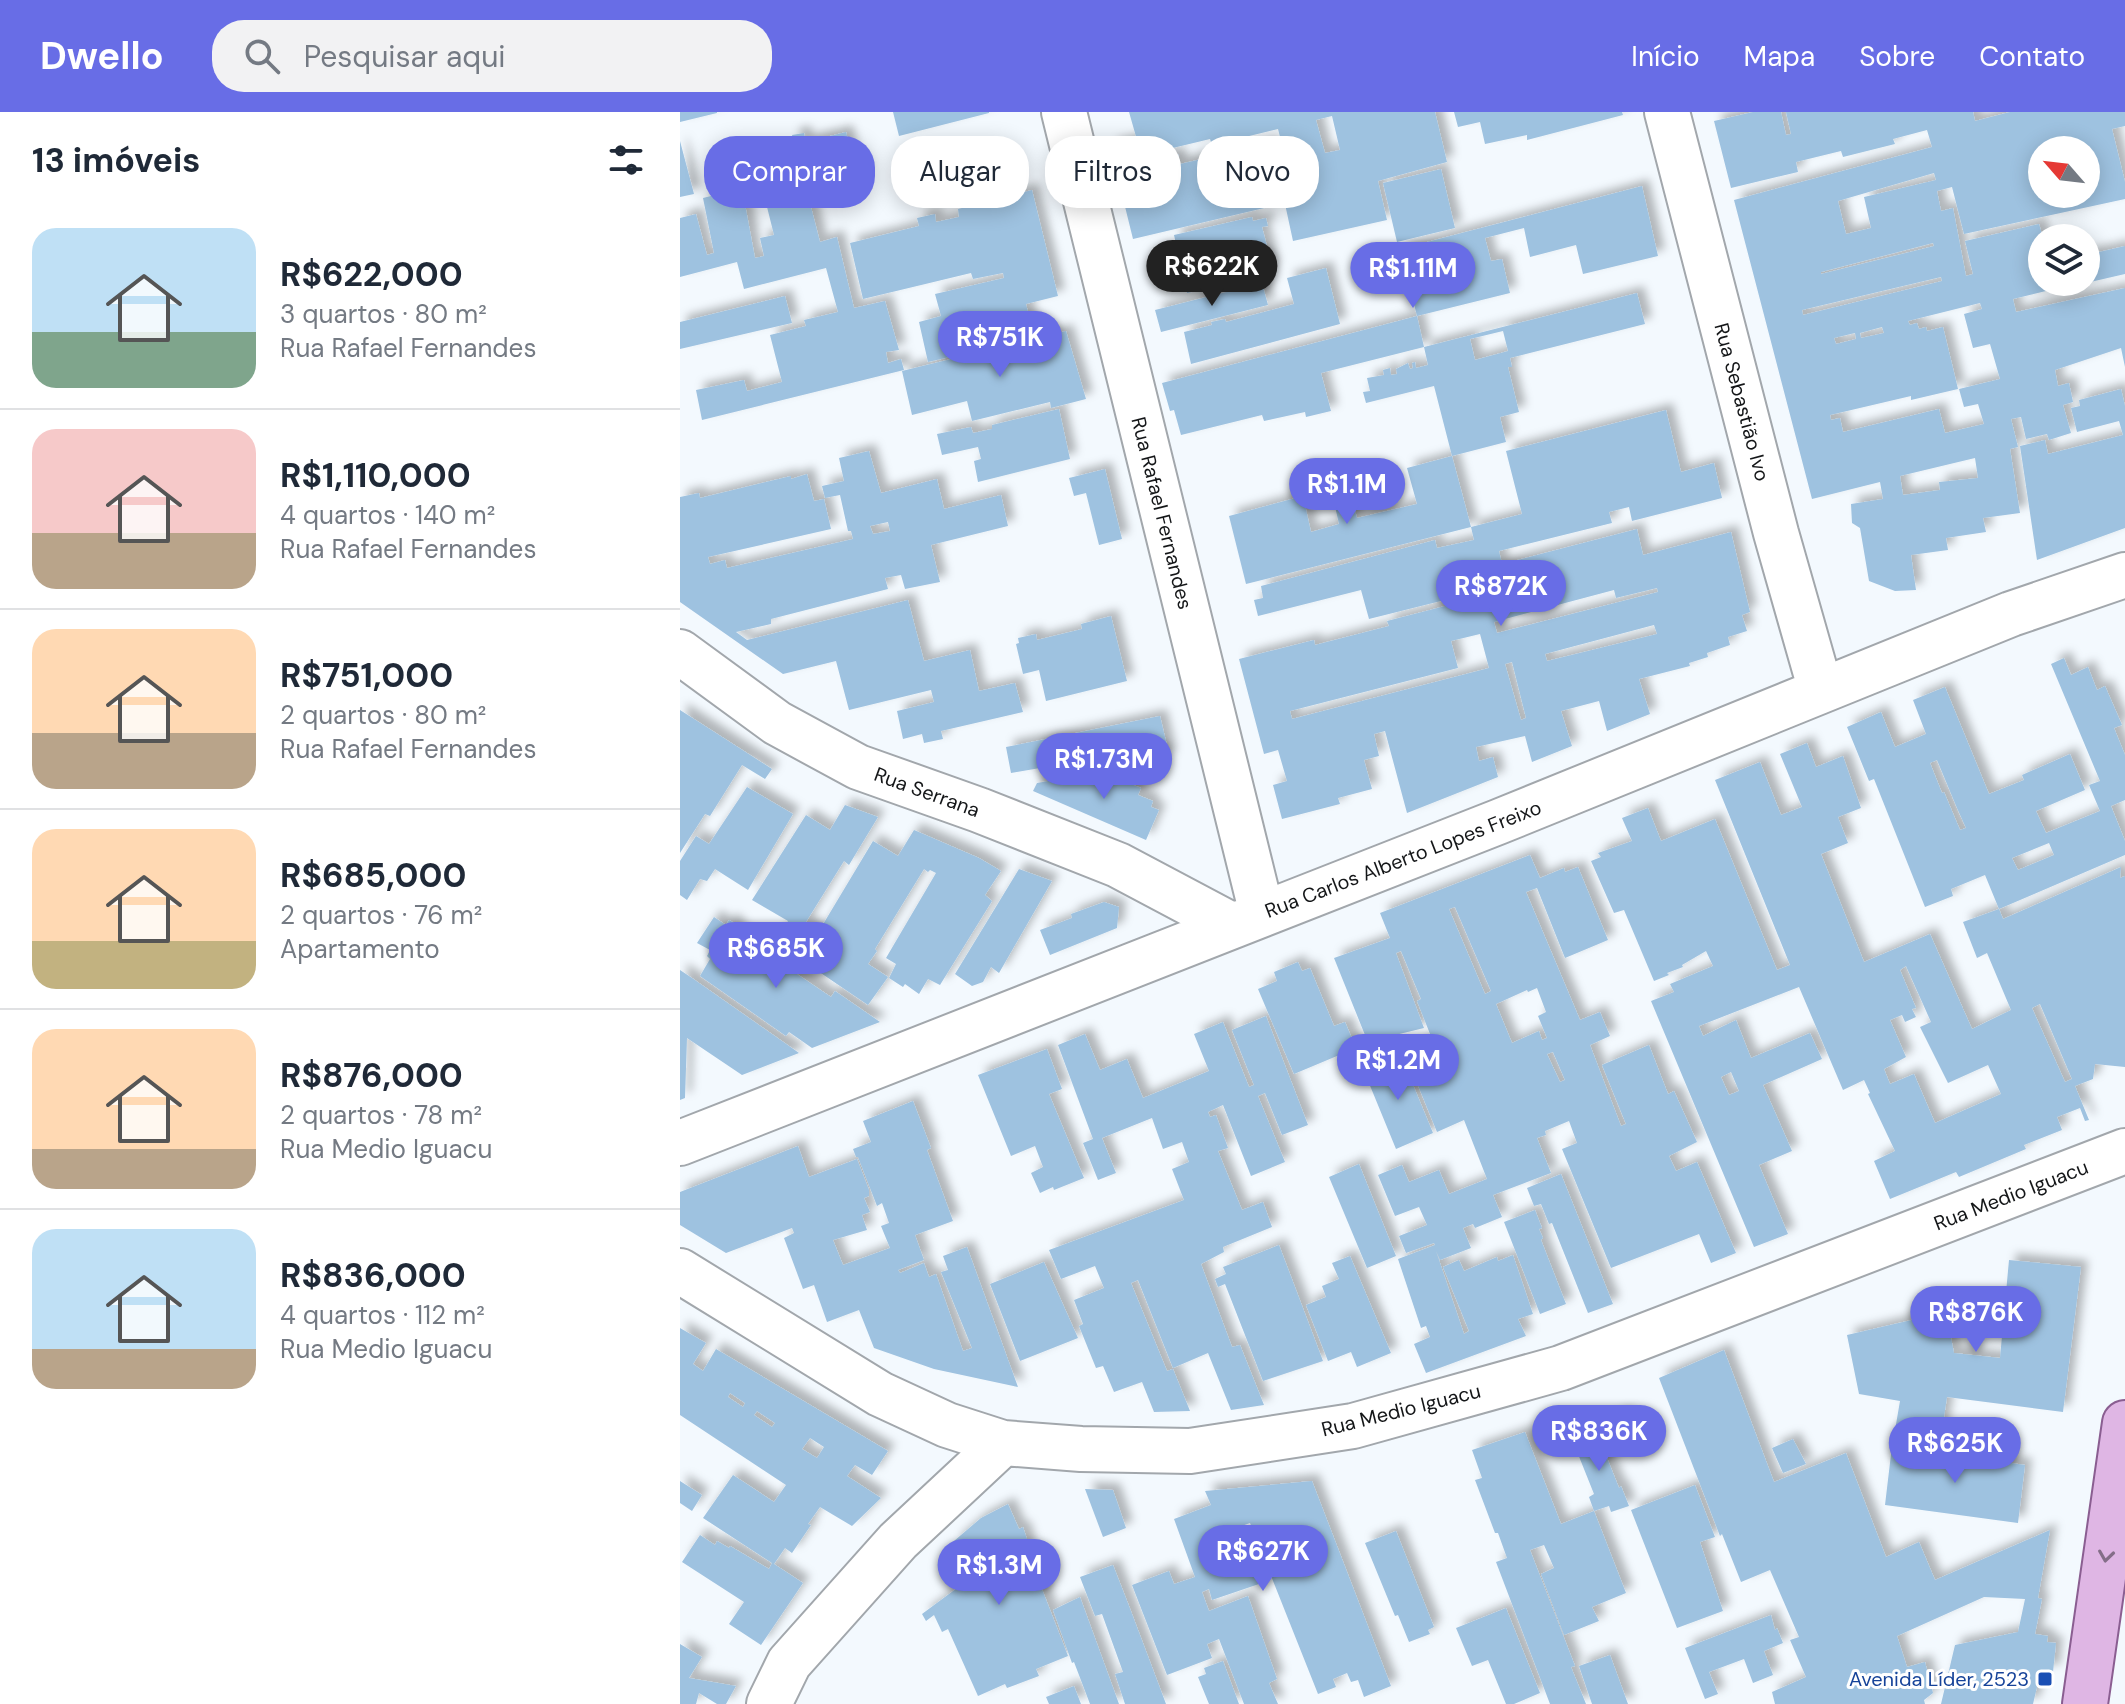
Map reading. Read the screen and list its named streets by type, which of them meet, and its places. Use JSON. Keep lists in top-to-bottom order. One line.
{"streets":{"street":["Rua Sebastião Ivo","Rua Rafael Fernandes","Rua Serrana","Rua Carlos Alberto Lopes Freixo","Rua Medio Iguacu"]},"crossings":[["Rua Sebastião Ivo","Rua Carlos Alberto Lopes Freixo"],["Rua Rafael Fernandes","Rua Serrana"],["Rua Rafael Fernandes","Rua Carlos Alberto Lopes Freixo"],["Rua Serrana","Rua Carlos Alberto Lopes Freixo"]],"places":{"transit":["Avenida Líder, 2523"]},"north":"top left","page":{"header":"Dwello","search":"Pesquisar aqui","nav":["Início","Mapa","Sobre","Contato"],"heading":"13 imóveis","chip":["Comprar","Alugar","Filtros","Novo"],"list":[{"name":"R$622,000","note":"3 quartos · 80 m² · Rua Rafael Fernandes"},{"name":"R$1,110,000","note":"4 quartos · 140 m² · Rua Rafael Fernandes"},{"name":"R$751,000","note":"2 quartos · 80 m² · Rua Rafael Fernandes"},{"name":"R$685,000","note":"2 quartos · 76 m² · Apartamento"},{"name":"R$876,000","note":"2 quartos · 78 m² · Rua Medio Iguacu"},{"name":"R$836,000","note":"4 quartos · 112 m² · Rua Medio Iguacu"}],"price":["R$622K","R$1.11M","R$751K","R$1.1M","R$872K","R$1.73M","R$685K","R$1.2M","R$876K","R$836K","R$625K","R$627K","R$1.3M"]}}
